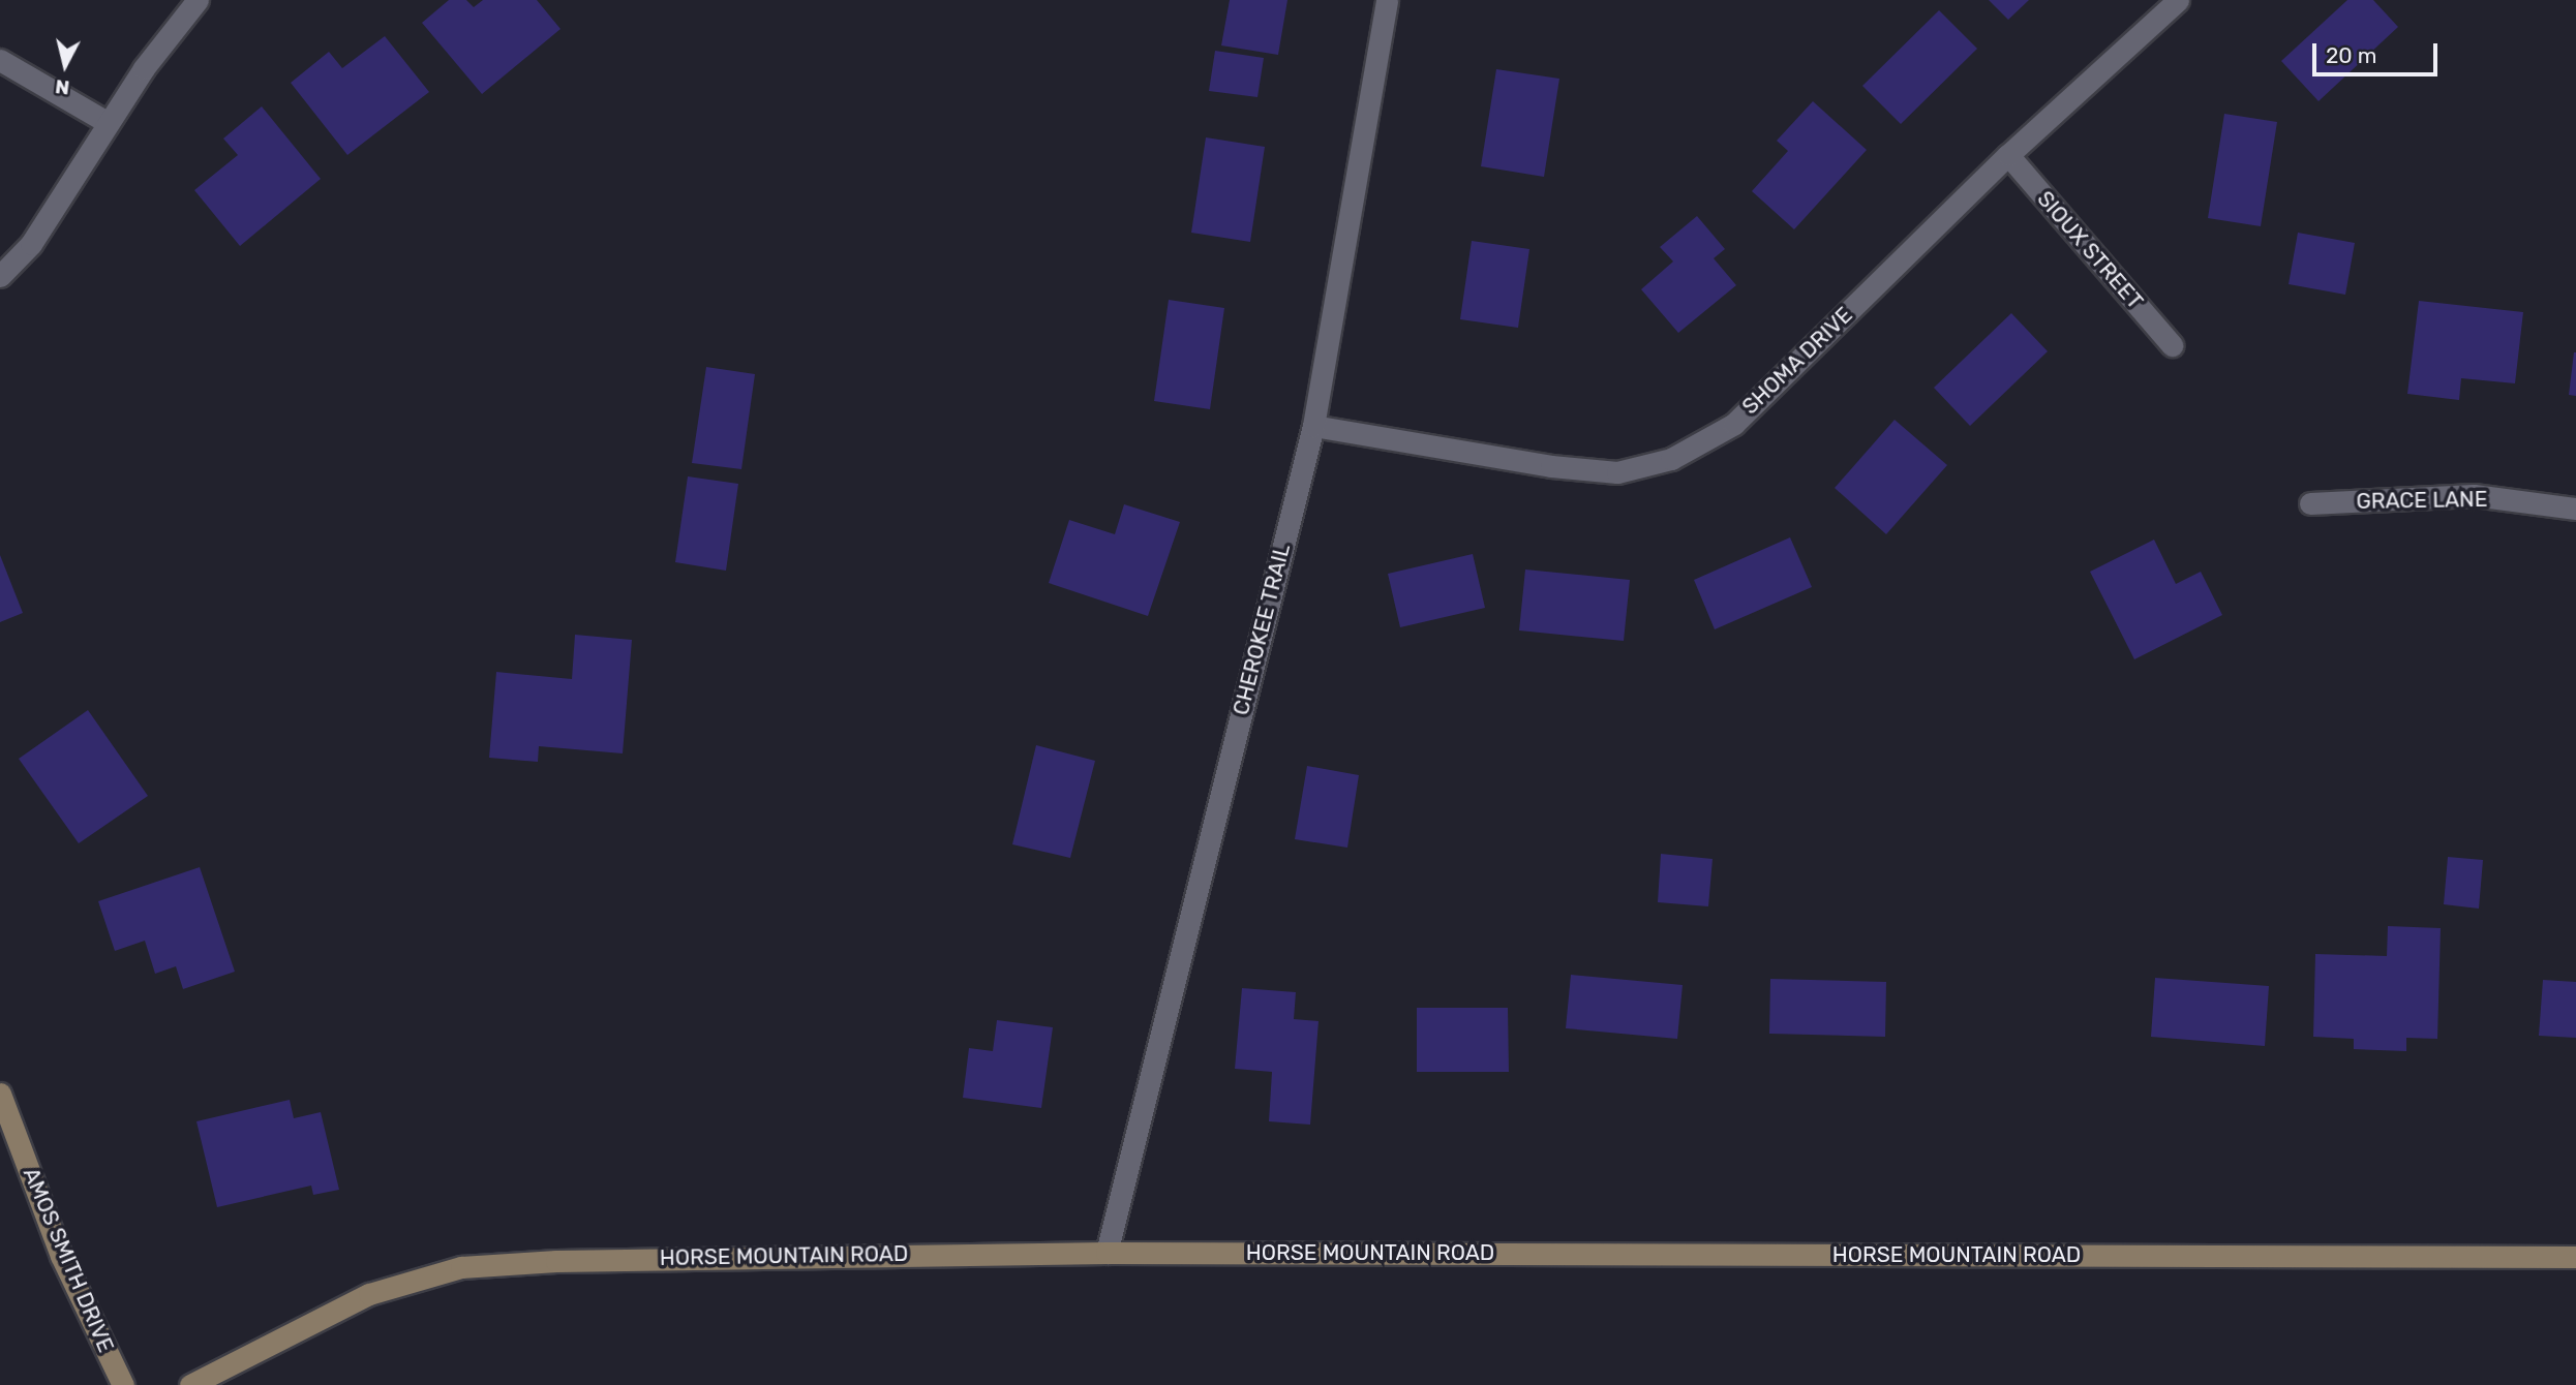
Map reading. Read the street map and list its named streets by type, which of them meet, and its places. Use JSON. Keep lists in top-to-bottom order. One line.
{"streets":{"street":["SIOUX STREET","SHOMA DRIVE","GRACE LANE","CHEROKEE TRAIL","HORSE MOUNTAIN ROAD","AMOS SMITH DRIVE"]},"crossings":[["SIOUX STREET","SHOMA DRIVE"],["SHOMA DRIVE","CHEROKEE TRAIL"],["CHEROKEE TRAIL","HORSE MOUNTAIN ROAD"]],"scale_bar":"20 m","north":"bottom"}
